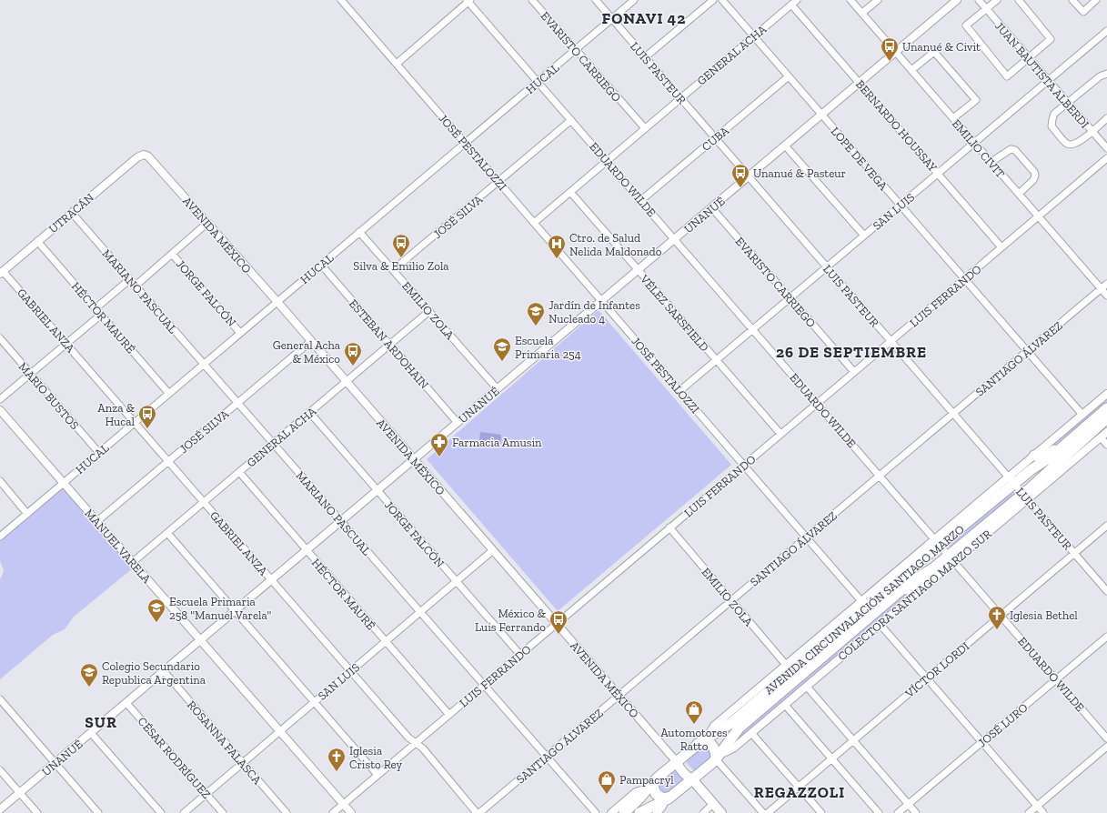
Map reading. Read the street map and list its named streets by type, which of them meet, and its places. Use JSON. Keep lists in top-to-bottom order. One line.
{"streets":{"main road":["AVENIDA MÉXICO","AVENIDA CIRCUNVALACIÓN SANTIAGO MARZO"],"street":["GENERAL ACHA","EVARISTO CARRIEGO","LUIS PASTEUR","JUAN BAUTISTA ALBERDI","HUCAL","BERNARDO HOUSSAY","CUBA","EMILIO CIVIT","JOSÉ PESTALOZZI","LOPE DE VEGA","EDUARDO WILDE","SAN LUIS","UTRACÁN","UNANUÉ","JOSÉ SILVA","MARIANO PASCUAL","JORGE FALCÓN","LUIS FERRANDO","EMILIO ZOLA","VÉLEZ SARSFIELD","HÉCTOR MAURÉ","GABRIEL ANZA","ESTEBAN ARDOHAIN","SANTIAGO ÁLVAREZ","MARIO BUSTOS","MANUEL VARELA","COLECTORA SANTIAGO MARZO SUR","VÍCTOR LORDI","JOSÉ LURO","ROSANNA FALASCA","CÉSAR RODRÍGUEZ"]},"crossings":[["GENERAL ACHA","EVARISTO CARRIEGO"],["GENERAL ACHA","LUIS PASTEUR"],["GENERAL ACHA","BERNARDO HOUSSAY"],["GENERAL ACHA","JOSÉ PESTALOZZI"],["GENERAL ACHA","LOPE DE VEGA"],["GENERAL ACHA","EDUARDO WILDE"],["GENERAL ACHA","AVENIDA MÉXICO"],["GENERAL ACHA","MARIANO PASCUAL"],["GENERAL ACHA","JORGE FALCÓN"],["GENERAL ACHA","EMILIO ZOLA"],["GENERAL ACHA","VÉLEZ SARSFIELD"],["GENERAL ACHA","HÉCTOR MAURÉ"],["GENERAL ACHA","GABRIEL ANZA"],["GENERAL ACHA","ESTEBAN ARDOHAIN"],["GENERAL ACHA","MANUEL VARELA"],["EVARISTO CARRIEGO","HUCAL"],["EVARISTO CARRIEGO","SAN LUIS"],["EVARISTO CARRIEGO","UNANUÉ"],["EVARISTO CARRIEGO","LUIS FERRANDO"],["LUIS PASTEUR","HUCAL"],["LUIS PASTEUR","CUBA"],["LUIS PASTEUR","SAN LUIS"],["LUIS PASTEUR","UNANUÉ"],["LUIS PASTEUR","LUIS FERRANDO"],["LUIS PASTEUR","SANTIAGO ÁLVAREZ"],["LUIS PASTEUR","AVENIDA CIRCUNVALACIÓN SANTIAGO MARZO"],["LUIS PASTEUR","VÍCTOR LORDI"],["JUAN BAUTISTA ALBERDI","SAN LUIS"],["HUCAL","JOSÉ PESTALOZZI"],["HUCAL","EDUARDO WILDE"],["HUCAL","AVENIDA MÉXICO"],["HUCAL","MARIANO PASCUAL"],["HUCAL","JORGE FALCÓN"],["HUCAL","EMILIO ZOLA"],["HUCAL","HÉCTOR MAURÉ"],["HUCAL","GABRIEL ANZA"],["HUCAL","ESTEBAN ARDOHAIN"],["HUCAL","MARIO BUSTOS"],["HUCAL","MANUEL VARELA"],["BERNARDO HOUSSAY","SAN LUIS"],["BERNARDO HOUSSAY","UNANUÉ"],["BERNARDO HOUSSAY","LUIS FERRANDO"],["CUBA","LOPE DE VEGA"],["CUBA","EDUARDO WILDE"],["EMILIO CIVIT","SAN LUIS"],["EMILIO CIVIT","UNANUÉ"],["EMILIO CIVIT","LUIS FERRANDO"],["EMILIO CIVIT","SANTIAGO ÁLVAREZ"],["JOSÉ PESTALOZZI","SAN LUIS"],["JOSÉ PESTALOZZI","UNANUÉ"],["JOSÉ PESTALOZZI","JOSÉ SILVA"],["JOSÉ PESTALOZZI","LUIS FERRANDO"],["JOSÉ PESTALOZZI","SANTIAGO ÁLVAREZ"],["LOPE DE VEGA","SAN LUIS"],["LOPE DE VEGA","UNANUÉ"],["LOPE DE VEGA","LUIS FERRANDO"],["LOPE DE VEGA","SANTIAGO ÁLVAREZ"],["EDUARDO WILDE","SAN LUIS"],["EDUARDO WILDE","UNANUÉ"],["EDUARDO WILDE","JOSÉ SILVA"],["EDUARDO WILDE","LUIS FERRANDO"],["EDUARDO WILDE","SANTIAGO ÁLVAREZ"],["EDUARDO WILDE","COLECTORA SANTIAGO MARZO SUR"],["EDUARDO WILDE","AVENIDA CIRCUNVALACIÓN SANTIAGO MARZO"],["EDUARDO WILDE","VÍCTOR LORDI"],["EDUARDO WILDE","JOSÉ LURO"],["SAN LUIS","AVENIDA MÉXICO"],["SAN LUIS","MARIANO PASCUAL"],["SAN LUIS","JORGE FALCÓN"],["SAN LUIS","VÉLEZ SARSFIELD"],["SAN LUIS","HÉCTOR MAURÉ"],["SAN LUIS","GABRIEL ANZA"],["SAN LUIS","MANUEL VARELA"],["SAN LUIS","ROSANNA FALASCA"],["SAN LUIS","CÉSAR RODRÍGUEZ"],["UTRACÁN","AVENIDA MÉXICO"],["UTRACÁN","MARIANO PASCUAL"],["UTRACÁN","HÉCTOR MAURÉ"],["UTRACÁN","GABRIEL ANZA"],["UNANUÉ","AVENIDA MÉXICO"],["UNANUÉ","MARIANO PASCUAL"],["UNANUÉ","JORGE FALCÓN"],["UNANUÉ","EMILIO ZOLA"],["UNANUÉ","VÉLEZ SARSFIELD"],["UNANUÉ","HÉCTOR MAURÉ"],["UNANUÉ","GABRIEL ANZA"],["UNANUÉ","ESTEBAN ARDOHAIN"],["UNANUÉ","MANUEL VARELA"],["UNANUÉ","ROSANNA FALASCA"],["UNANUÉ","CÉSAR RODRÍGUEZ"],["JOSÉ SILVA","AVENIDA MÉXICO"],["JOSÉ SILVA","MARIANO PASCUAL"],["JOSÉ SILVA","EMILIO ZOLA"],["JOSÉ SILVA","GABRIEL ANZA"],["JOSÉ SILVA","MANUEL VARELA"],["AVENIDA MÉXICO","LUIS FERRANDO"],["AVENIDA MÉXICO","SANTIAGO ÁLVAREZ"],["AVENIDA MÉXICO","AVENIDA CIRCUNVALACIÓN SANTIAGO MARZO"],["MARIANO PASCUAL","LUIS FERRANDO"],["MARIANO PASCUAL","SANTIAGO ÁLVAREZ"],["JORGE FALCÓN","LUIS FERRANDO"],["LUIS FERRANDO","EMILIO ZOLA"],["LUIS FERRANDO","VÉLEZ SARSFIELD"],["LUIS FERRANDO","HÉCTOR MAURÉ"],["LUIS FERRANDO","GABRIEL ANZA"],["LUIS FERRANDO","MANUEL VARELA"],["EMILIO ZOLA","SANTIAGO ÁLVAREZ"],["COLECTORA SANTIAGO MARZO SUR","AVENIDA CIRCUNVALACIÓN SANTIAGO MARZO"]],"districts":["FONAVI 42","26 DE SEPTIEMBRE","SUR","REGAZZOLI"],"places":{"bus stop":["Unanué & Civit","Unanué & Pasteur","Silva & Emilio Zola","General Acha & México","Anza & Hucal","México & Luis Ferrando"],"hospital":["Ctro. de Salud Nelida Maldonado"],"school or university":["Jardín de Infantes Nucleado 4","Escuela Primaria 254","Escuela Primaria 258 \"Manuel Varela\"","Colegio Secundario Republica Argentina"],"pharmacy":["Farmacia Amusin"],"church":["Iglesia Bethel","Iglesia Cristo Rey"],"shop":["Automotores Ratto","Pampacryl"]}}
